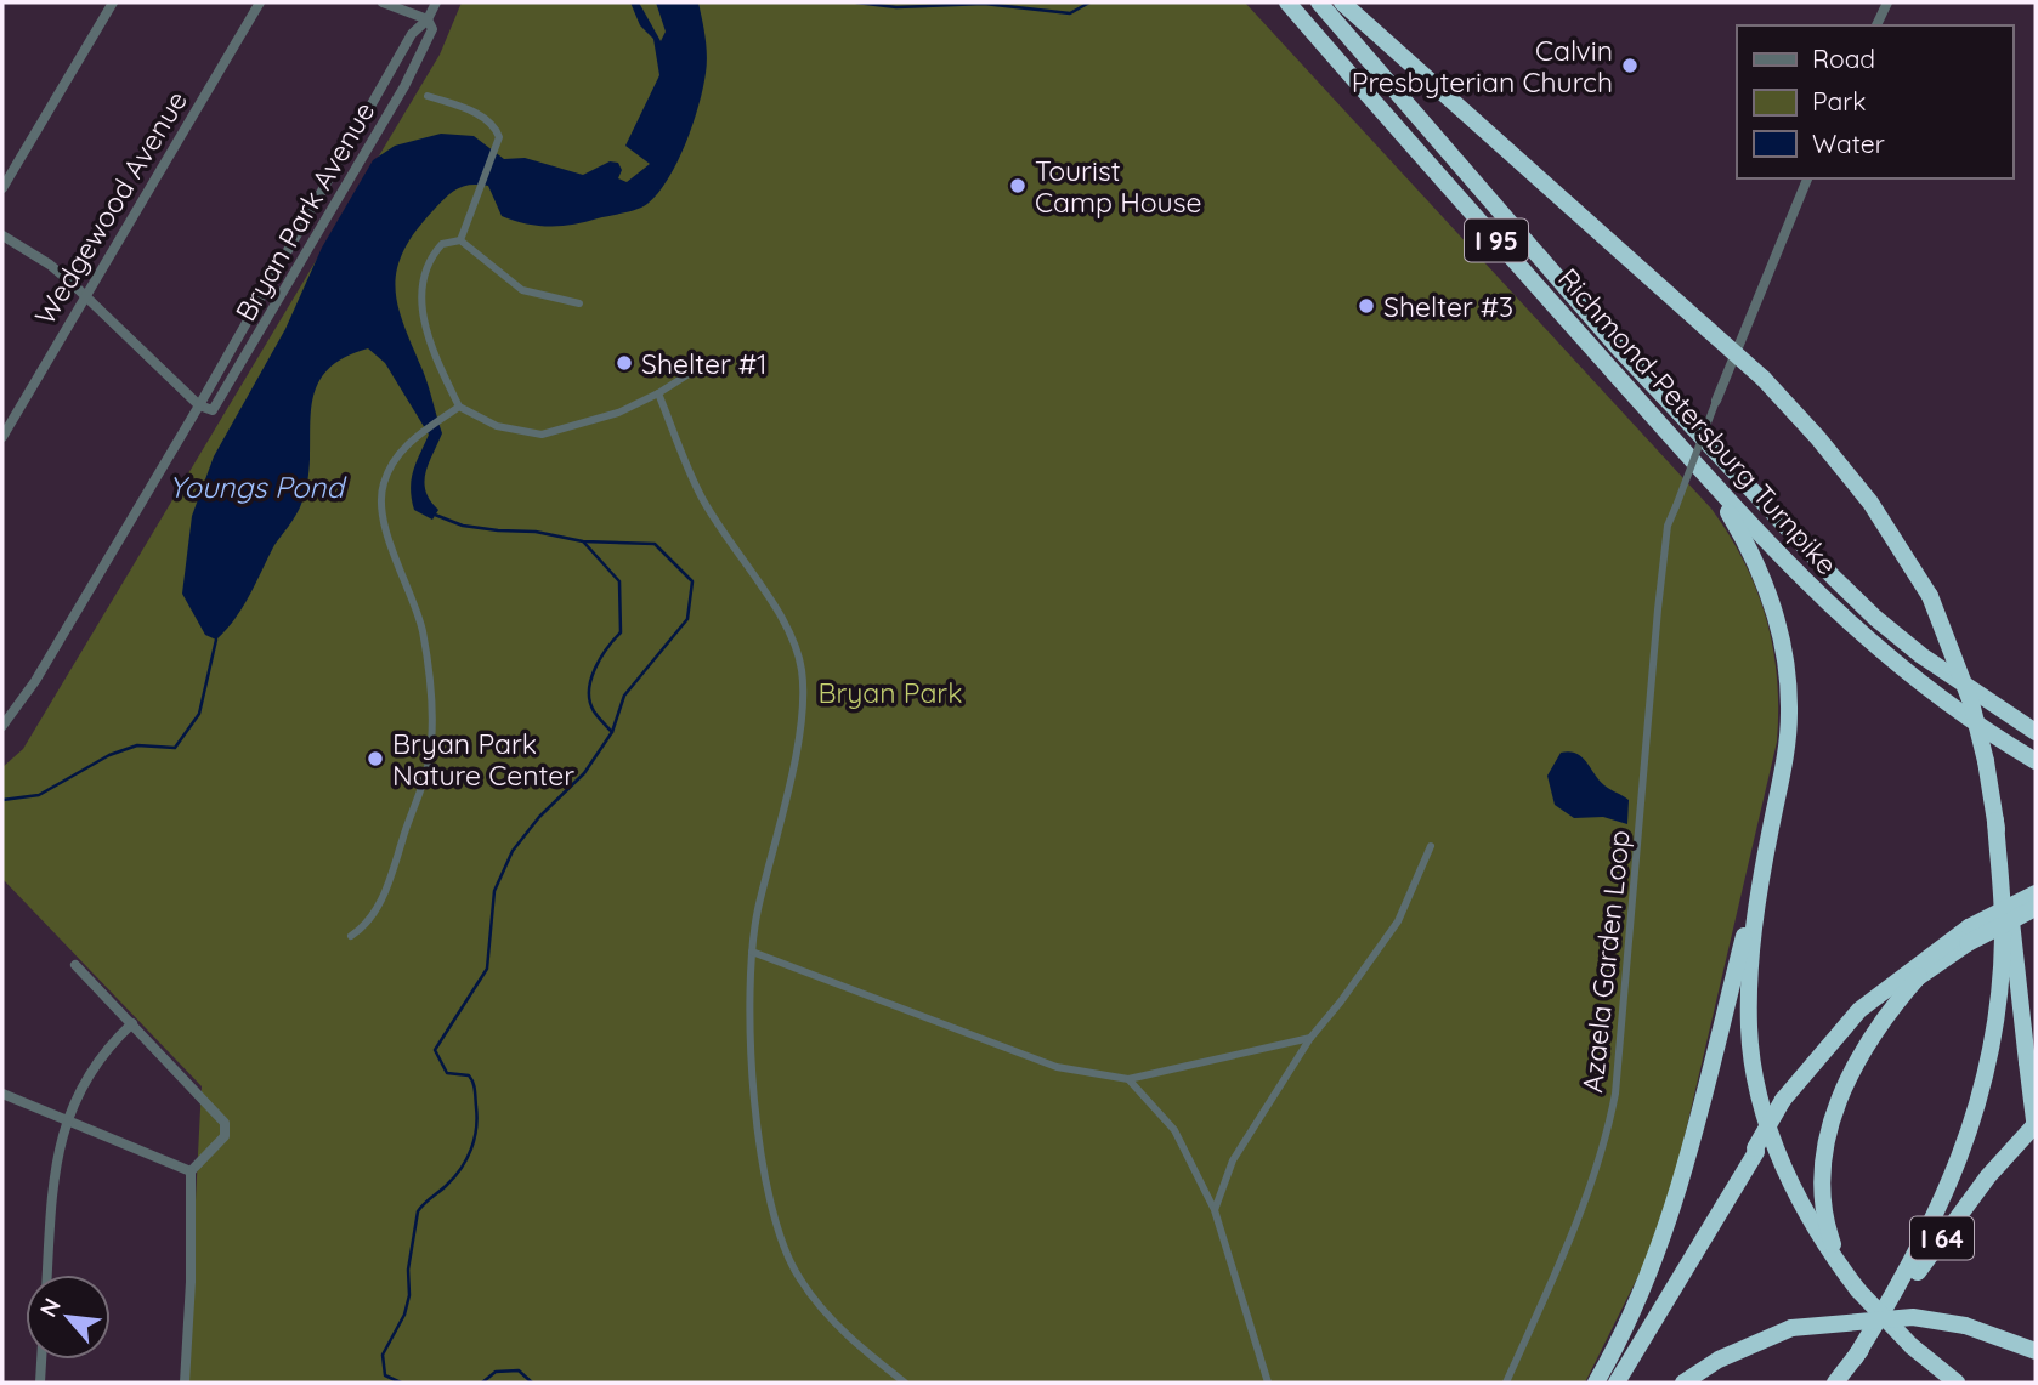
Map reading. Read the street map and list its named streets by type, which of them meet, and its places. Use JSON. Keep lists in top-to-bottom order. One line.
{"streets":{"highway":["I 95","Richmond-Petersburg Turnpike","I 64"],"street":["Wedgewood Avenue","Bryan Park Avenue","Azaela Garden Loop"]},"water":["Youngs Pond"],"parks":["Bryan Park"],"places":["Calvin Presbyterian Church","Tourist Camp House","Shelter #3","Shelter #1","Bryan Park Nature Center"],"legend":["Road","Park","Water"],"north":"top left"}
